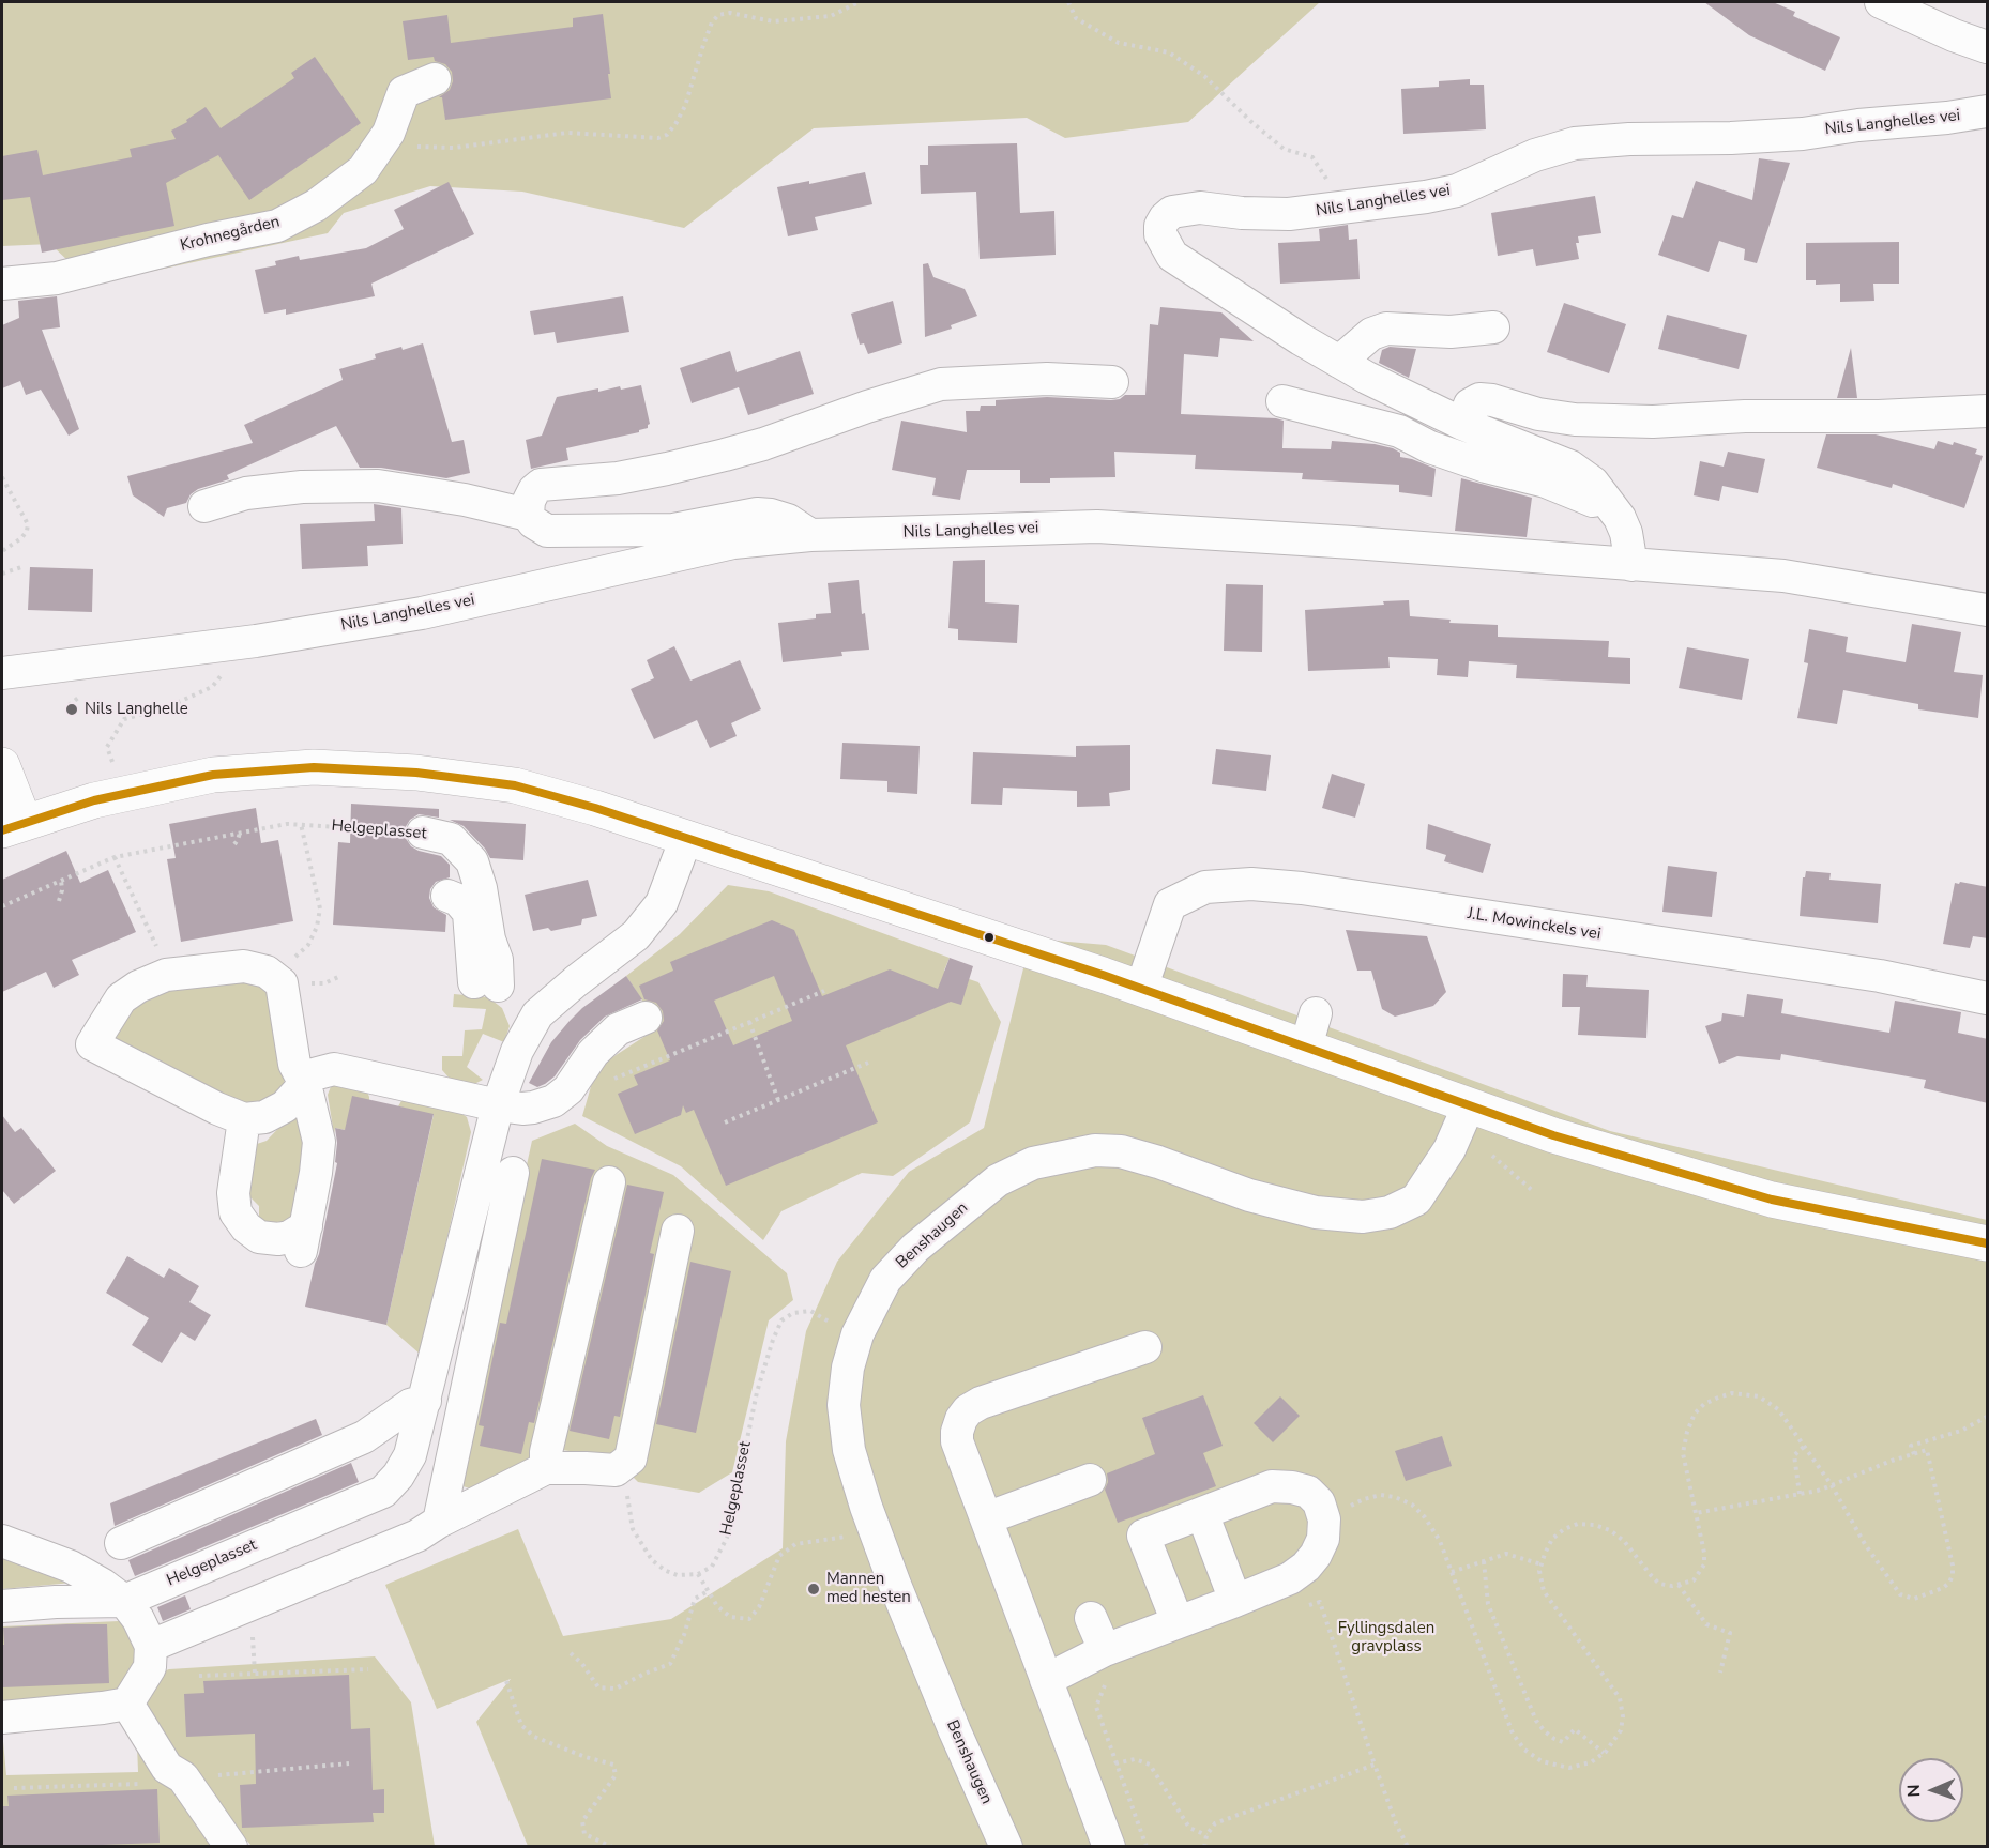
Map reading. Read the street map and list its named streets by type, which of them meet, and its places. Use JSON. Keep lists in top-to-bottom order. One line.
{"streets":{"street":["Nils Langhelles vei","Krohnegården","Helgeplasset","J.L. Mowinckels vei","Benshaugen"]},"crossings":[["Helgeplasset","Benshaugen"]],"parks":["Fyllingsdalen gravplass"],"places":["Nils Langhelle","Mannen med hesten"],"north":"left"}
